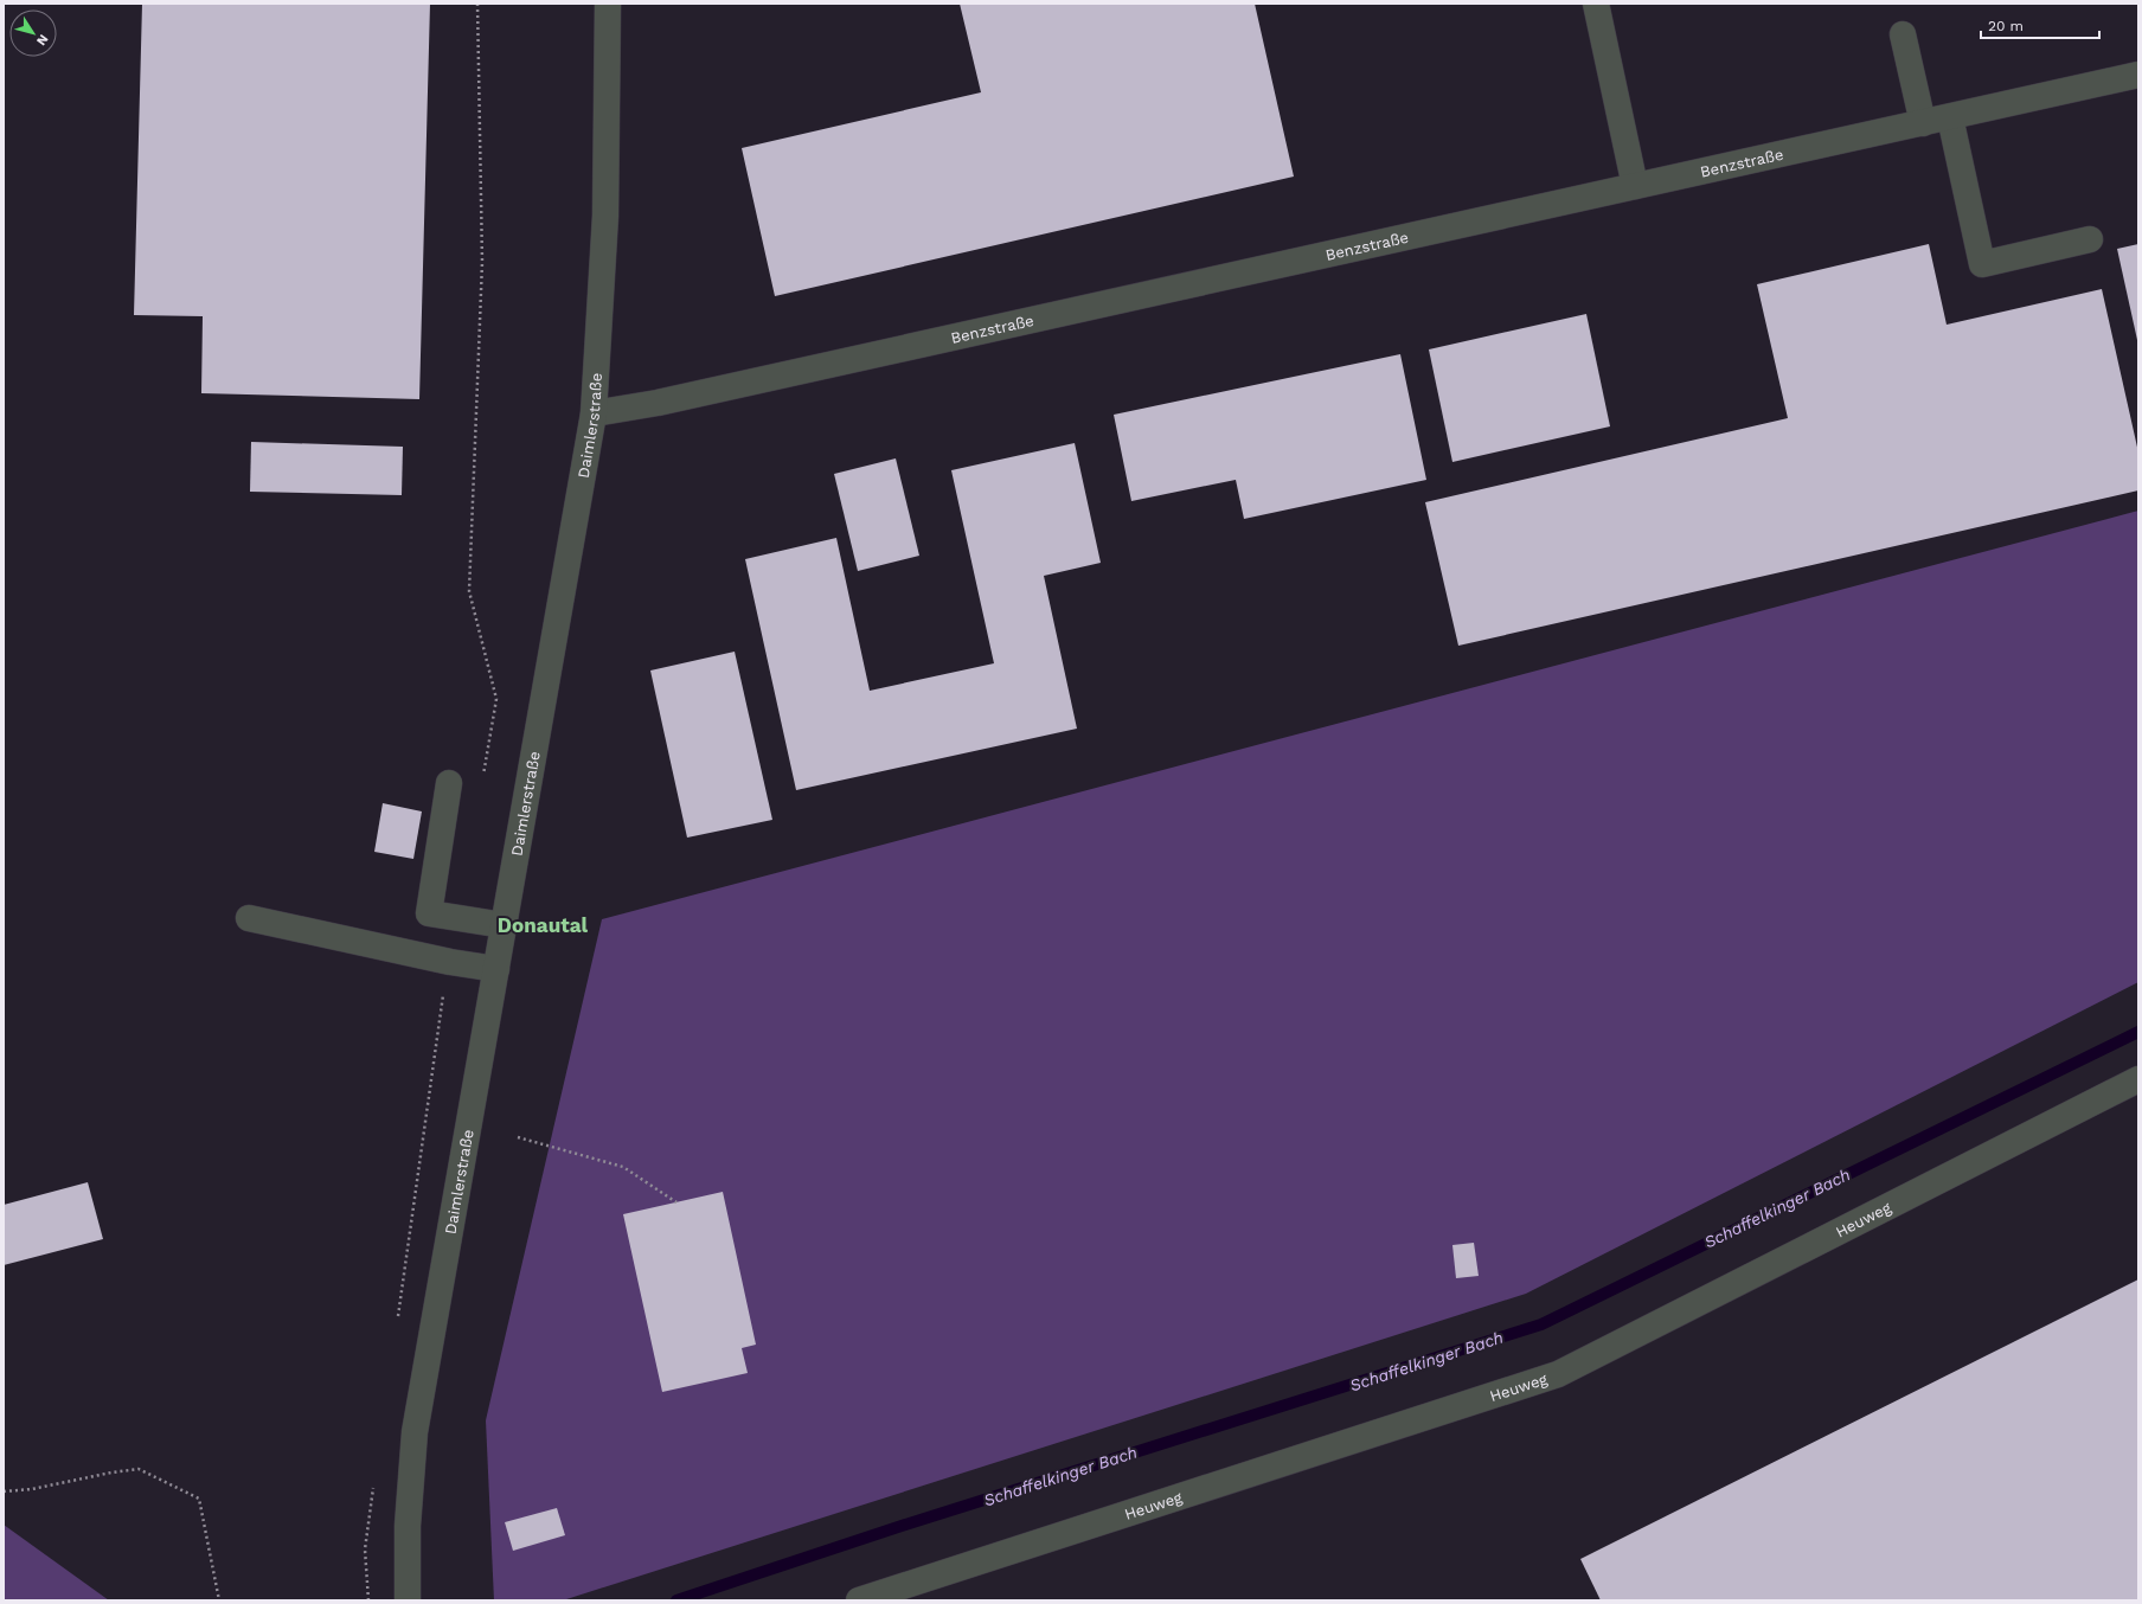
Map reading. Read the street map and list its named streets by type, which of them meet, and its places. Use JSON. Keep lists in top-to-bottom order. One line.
{"streets":{"street":["Benzstraße","Daimlerstraße","Heuweg"]},"crossings":[["Benzstraße","Daimlerstraße"]],"districts":["Donautal"],"water":["Schaffelkinger Bach"],"scale_bar":"20 m","north":"bottom right"}
